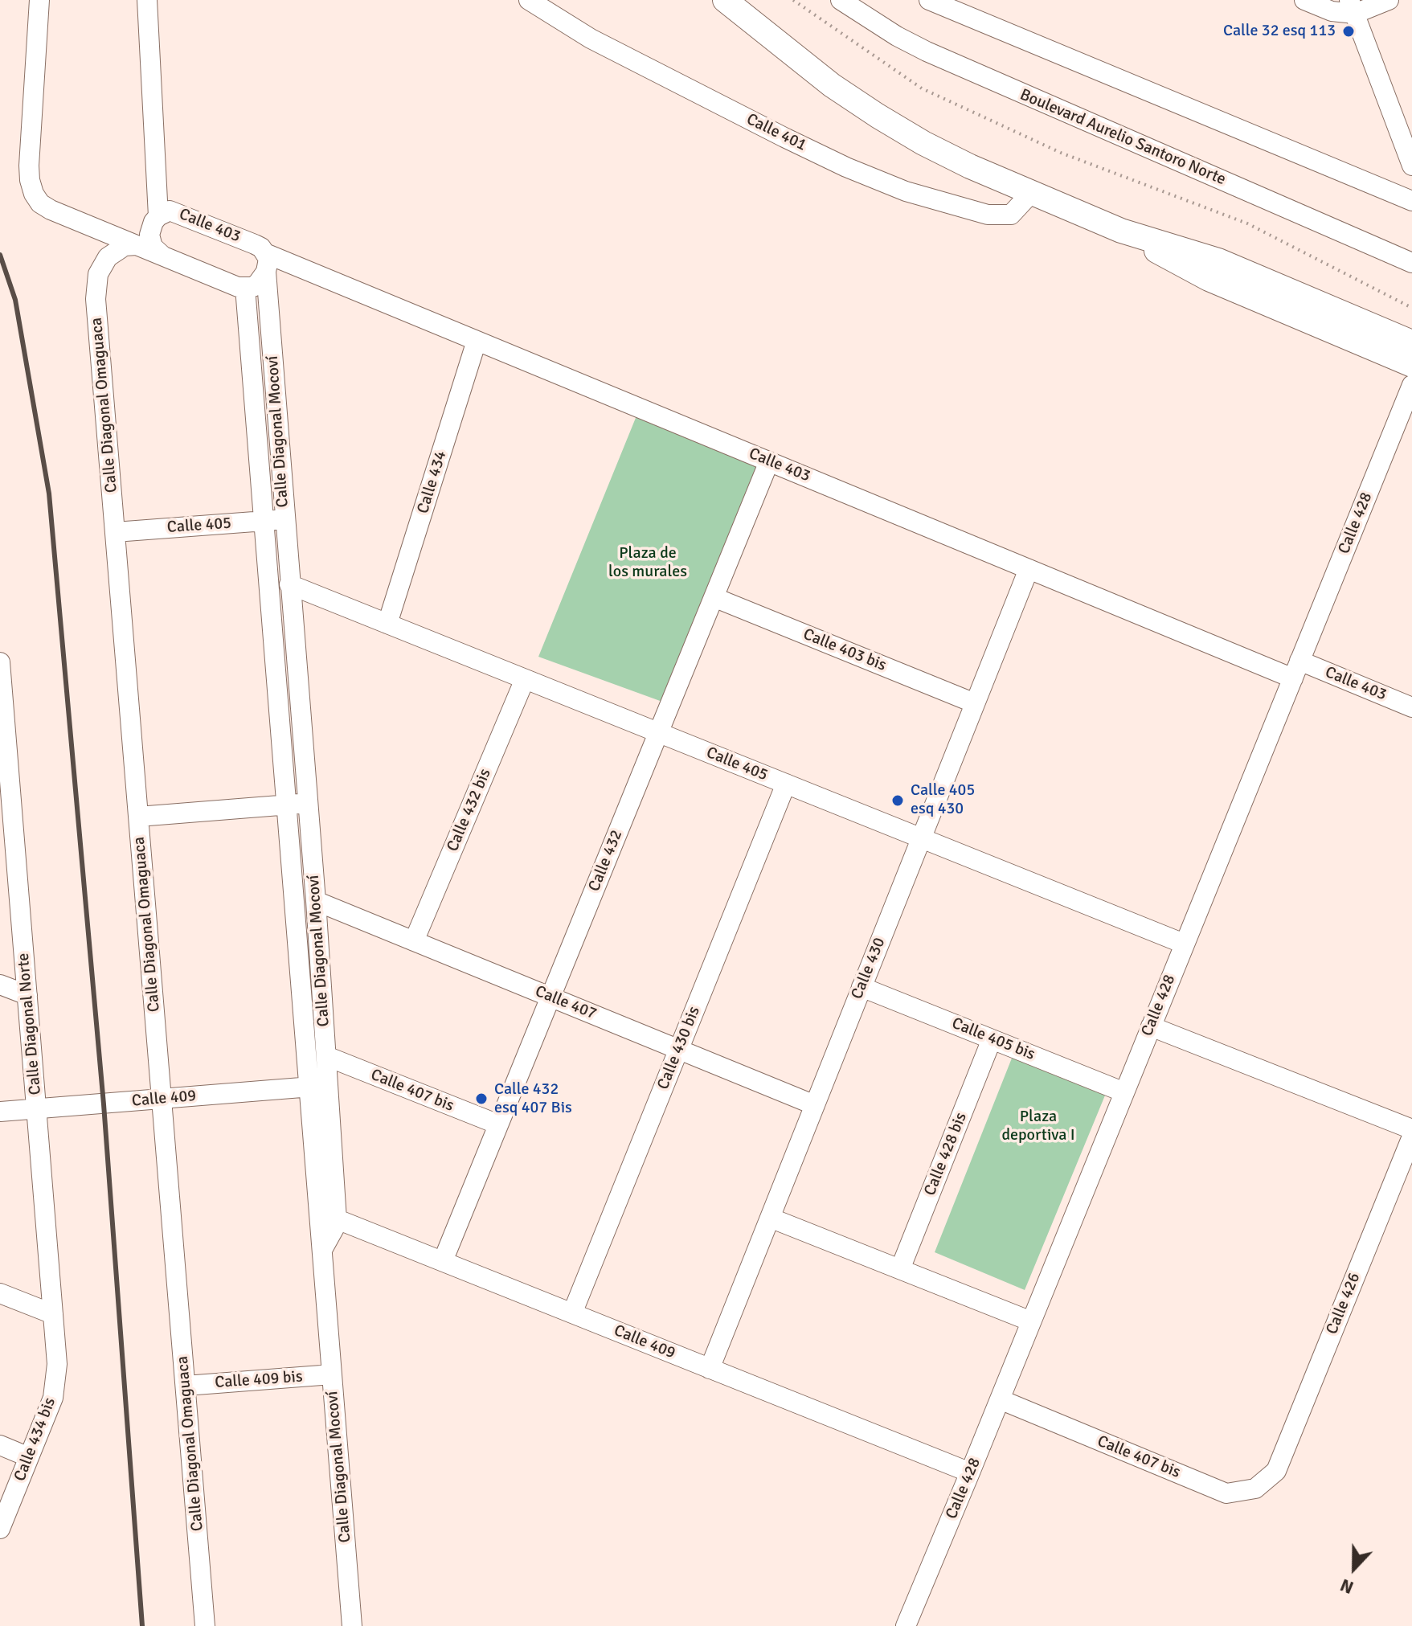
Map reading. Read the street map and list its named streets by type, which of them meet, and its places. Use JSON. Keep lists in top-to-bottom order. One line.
{"streets":{"street":["Calle 401","Boulevard Aurelio Santoro Norte","Calle 403","Calle Diagonal Omaguaca","Calle Diagonal Mocoví","Calle 434","Calle 428","Calle 405","Calle 403 bis","Calle 432 bis","Calle 432","Calle 430","Calle 407","Calle Diagonal Norte","Calle 405 bis","Calle 430 bis","Calle 407 bis","Calle 409","Calle 428 bis","Calle 426","Calle 409 bis","Calle 434 bis"]},"crossings":[["Calle 403","Calle Diagonal Mocoví"],["Calle 403","Calle 434"],["Calle 403","Calle 428"],["Calle 403","Calle 432"],["Calle 403","Calle 430"],["Calle Diagonal Omaguaca","Calle 405"],["Calle Diagonal Omaguaca","Calle 409"],["Calle Diagonal Omaguaca","Calle 409 bis"],["Calle Diagonal Mocoví","Calle 405"],["Calle Diagonal Mocoví","Calle 407"],["Calle Diagonal Mocoví","Calle 407 bis"],["Calle Diagonal Mocoví","Calle 409"],["Calle Diagonal Mocoví","Calle 409 bis"],["Calle 434","Calle 405"],["Calle 428","Calle 405"],["Calle 428","Calle 405 bis"],["Calle 428","Calle 407 bis"],["Calle 428","Calle 409"],["Calle 405","Calle 432 bis"],["Calle 405","Calle 432"],["Calle 405","Calle 430"],["Calle 405","Calle 430 bis"],["Calle 403 bis","Calle 432"],["Calle 403 bis","Calle 430"],["Calle 432 bis","Calle 407"],["Calle 432","Calle 407"],["Calle 432","Calle 407 bis"],["Calle 432","Calle 409"],["Calle 430","Calle 407"],["Calle 430","Calle 405 bis"],["Calle 430","Calle 409"],["Calle 407","Calle 430 bis"],["Calle Diagonal Norte","Calle 409"],["Calle Diagonal Norte","Calle 434 bis"],["Calle 405 bis","Calle 428 bis"],["Calle 430 bis","Calle 409"],["Calle 407 bis","Calle 426"]],"parks":["Plaza de los murales","Plaza deportiva I"],"places":["Calle 32 esq 113","Calle 405 esq 430","Calle 432 esq 407 Bis"],"north":"bottom"}
